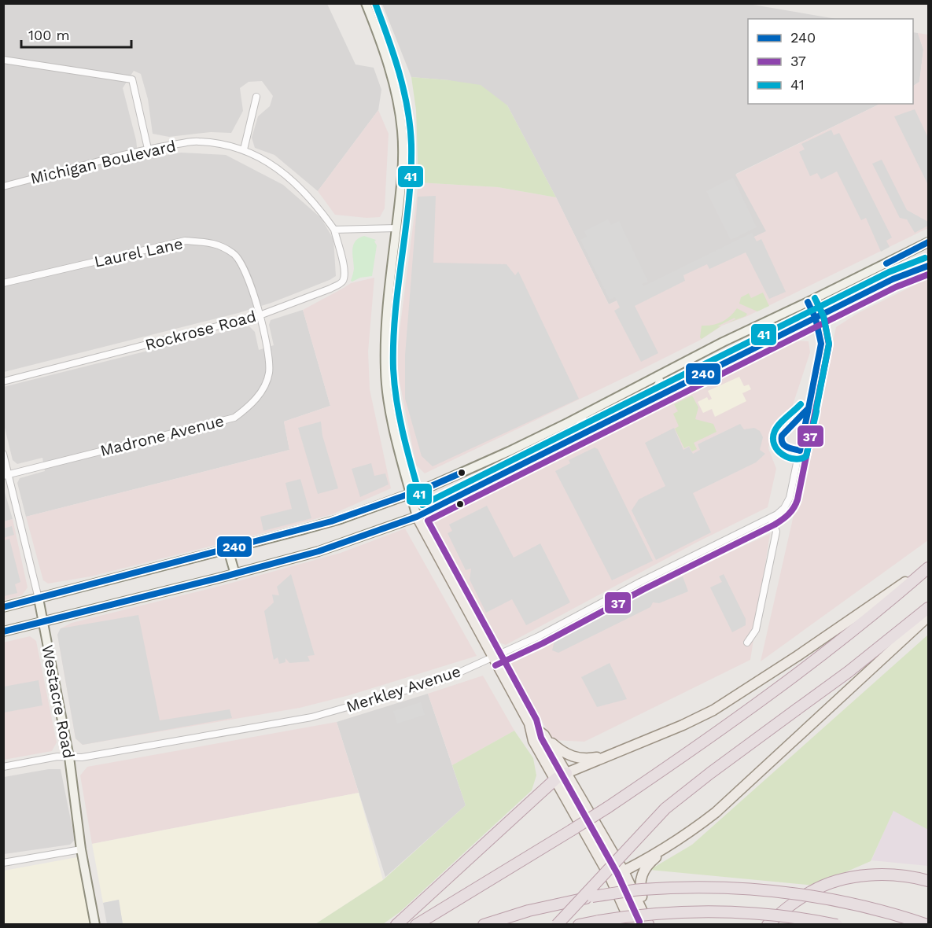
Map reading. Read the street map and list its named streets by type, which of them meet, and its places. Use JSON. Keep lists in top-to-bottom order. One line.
{"streets":{"main road":["Westacre Road"],"street":["Michigan Boulevard","Laurel Lane","Rockrose Road","Madrone Avenue","Merkley Avenue"]},"crossings":[["Michigan Boulevard","Rockrose Road"],["Laurel Lane","Rockrose Road"],["Laurel Lane","Madrone Avenue"],["Rockrose Road","Madrone Avenue"],["Madrone Avenue","Westacre Road"],["Merkley Avenue","Westacre Road"]],"lines":["transit line 41","transit line 240","transit line 37"],"legend":["240","37","41"],"scale_bar":"100 m"}
